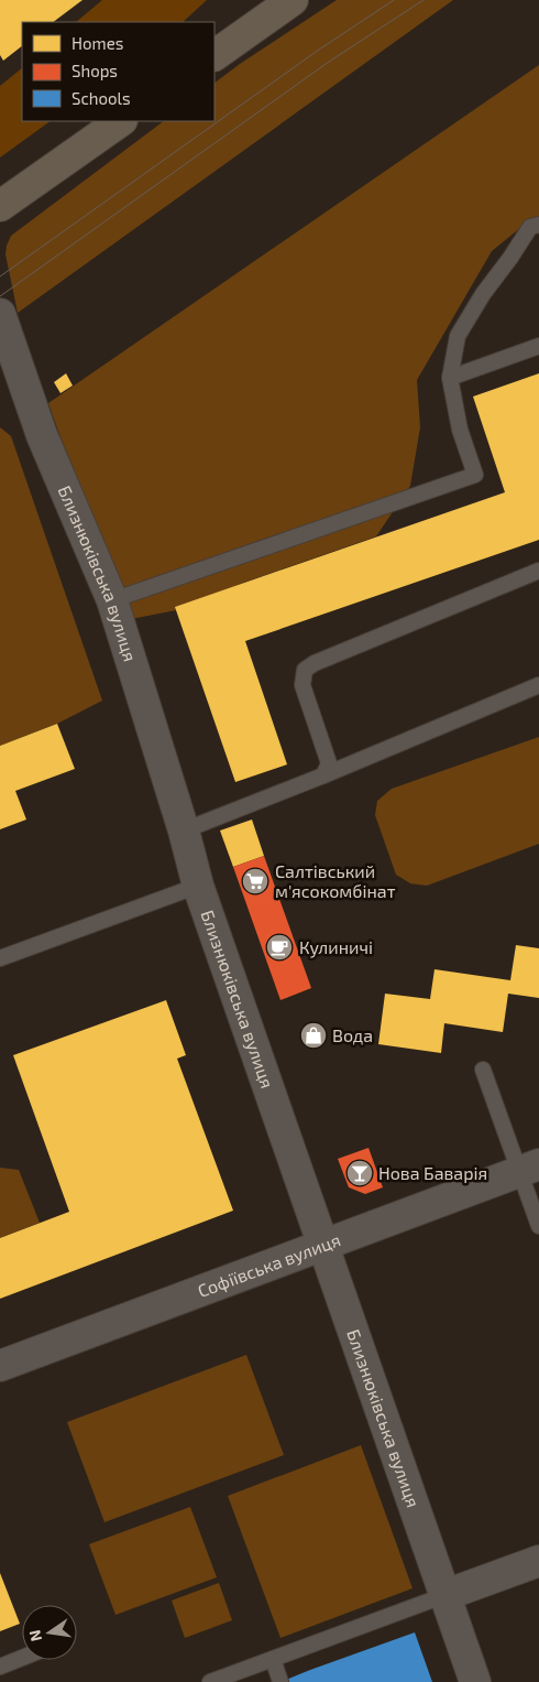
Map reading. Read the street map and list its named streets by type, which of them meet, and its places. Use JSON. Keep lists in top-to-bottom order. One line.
{"streets":{"street":["Близнюківська вулиця","Софіївська вулиця"]},"crossings":[["Близнюківська вулиця","Софіївська вулиця"]],"places":{"supermarket":["Салтівський м'ясокомбінат"],"cafe":["Кулиничі"],"shop":["Вода"],"bar":["Нова Баварія"]},"legend":["Homes","Shops","Schools"],"north":"left"}
